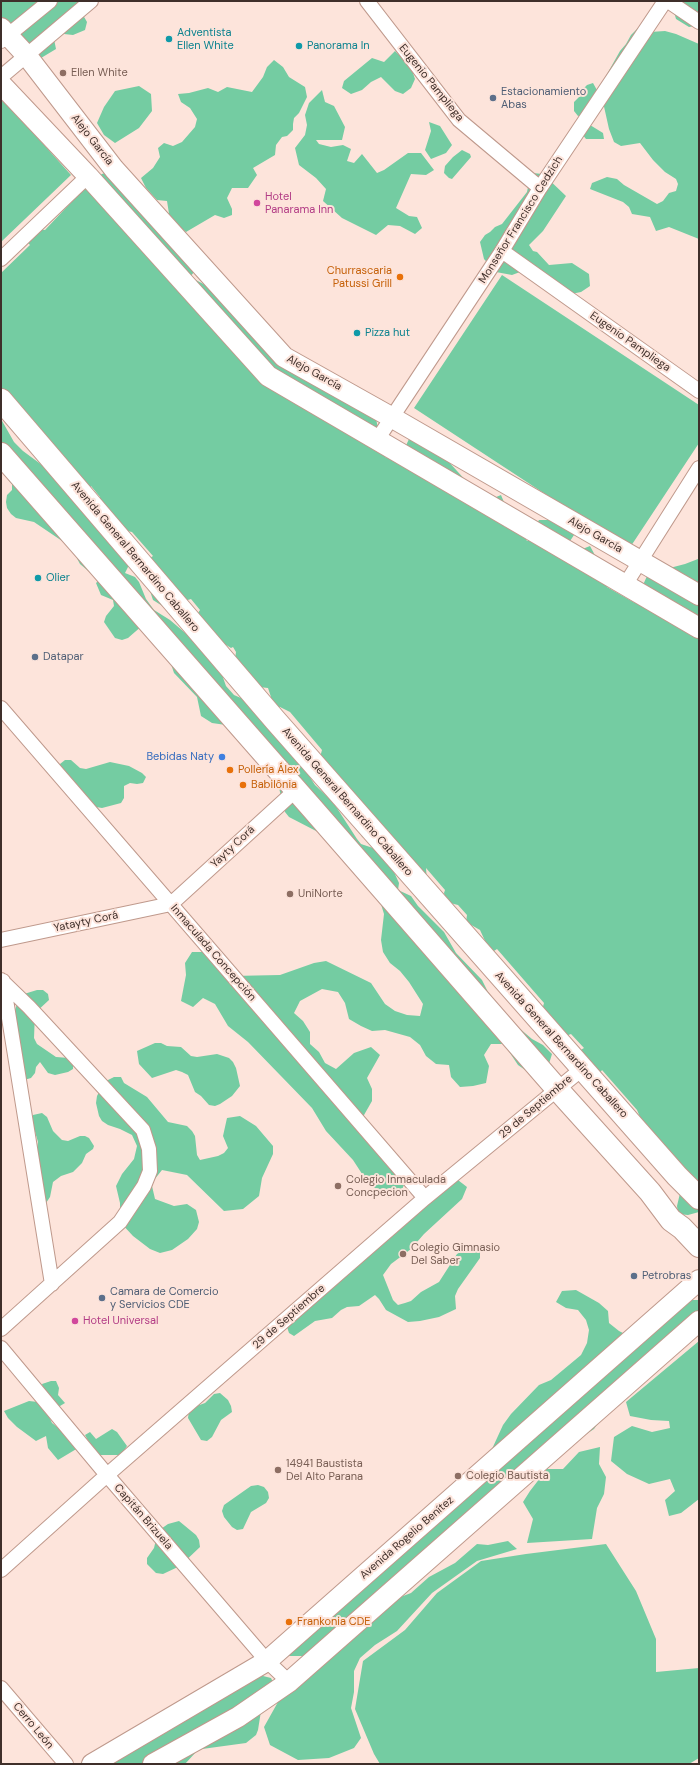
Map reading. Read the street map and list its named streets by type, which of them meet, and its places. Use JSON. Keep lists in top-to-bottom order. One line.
{"streets":{"main road":["Avenida General Bernardino Caballero"],"street":["Eugenio Pampliega","Alejo García","Monseñor Francisco Cedzich","Yayty Corá","Yatayty Corá","Inmaculada Concepción","29 de Septiembre","Capitán Brizuela","Avenida Rogelio Benítez","Cerro León"]},"crossings":[["Eugenio Pampliega","Monseñor Francisco Cedzich"],["Alejo García","Monseñor Francisco Cedzich"],["Avenida General Bernardino Caballero","29 de Septiembre"],["Yayty Corá","Yatayty Corá"],["Yayty Corá","Inmaculada Concepción"],["Yatayty Corá","Inmaculada Concepción"],["Inmaculada Concepción","29 de Septiembre"],["29 de Septiembre","Capitán Brizuela"],["Capitán Brizuela","Avenida Rogelio Benítez"]],"places":["Adventista Ellen White","Panorama In","Ellen White","Estacionamiento Abas","Hotel Panarama Inn","Churrascaria Patussi Grill","Pizza hut","Olier","Datapar","Bebidas Naty","Pollería Álex","Babilônia","UniNorte","Colegio Inmaculada Concpecion","Colegio Gimnasio Del Saber","Petrobras","Camara de Comercio y Servicios CDE","Hotel Universal","14941 Baustista Del Alto Parana","Colegio Bautista","Frankonia CDE"]}
